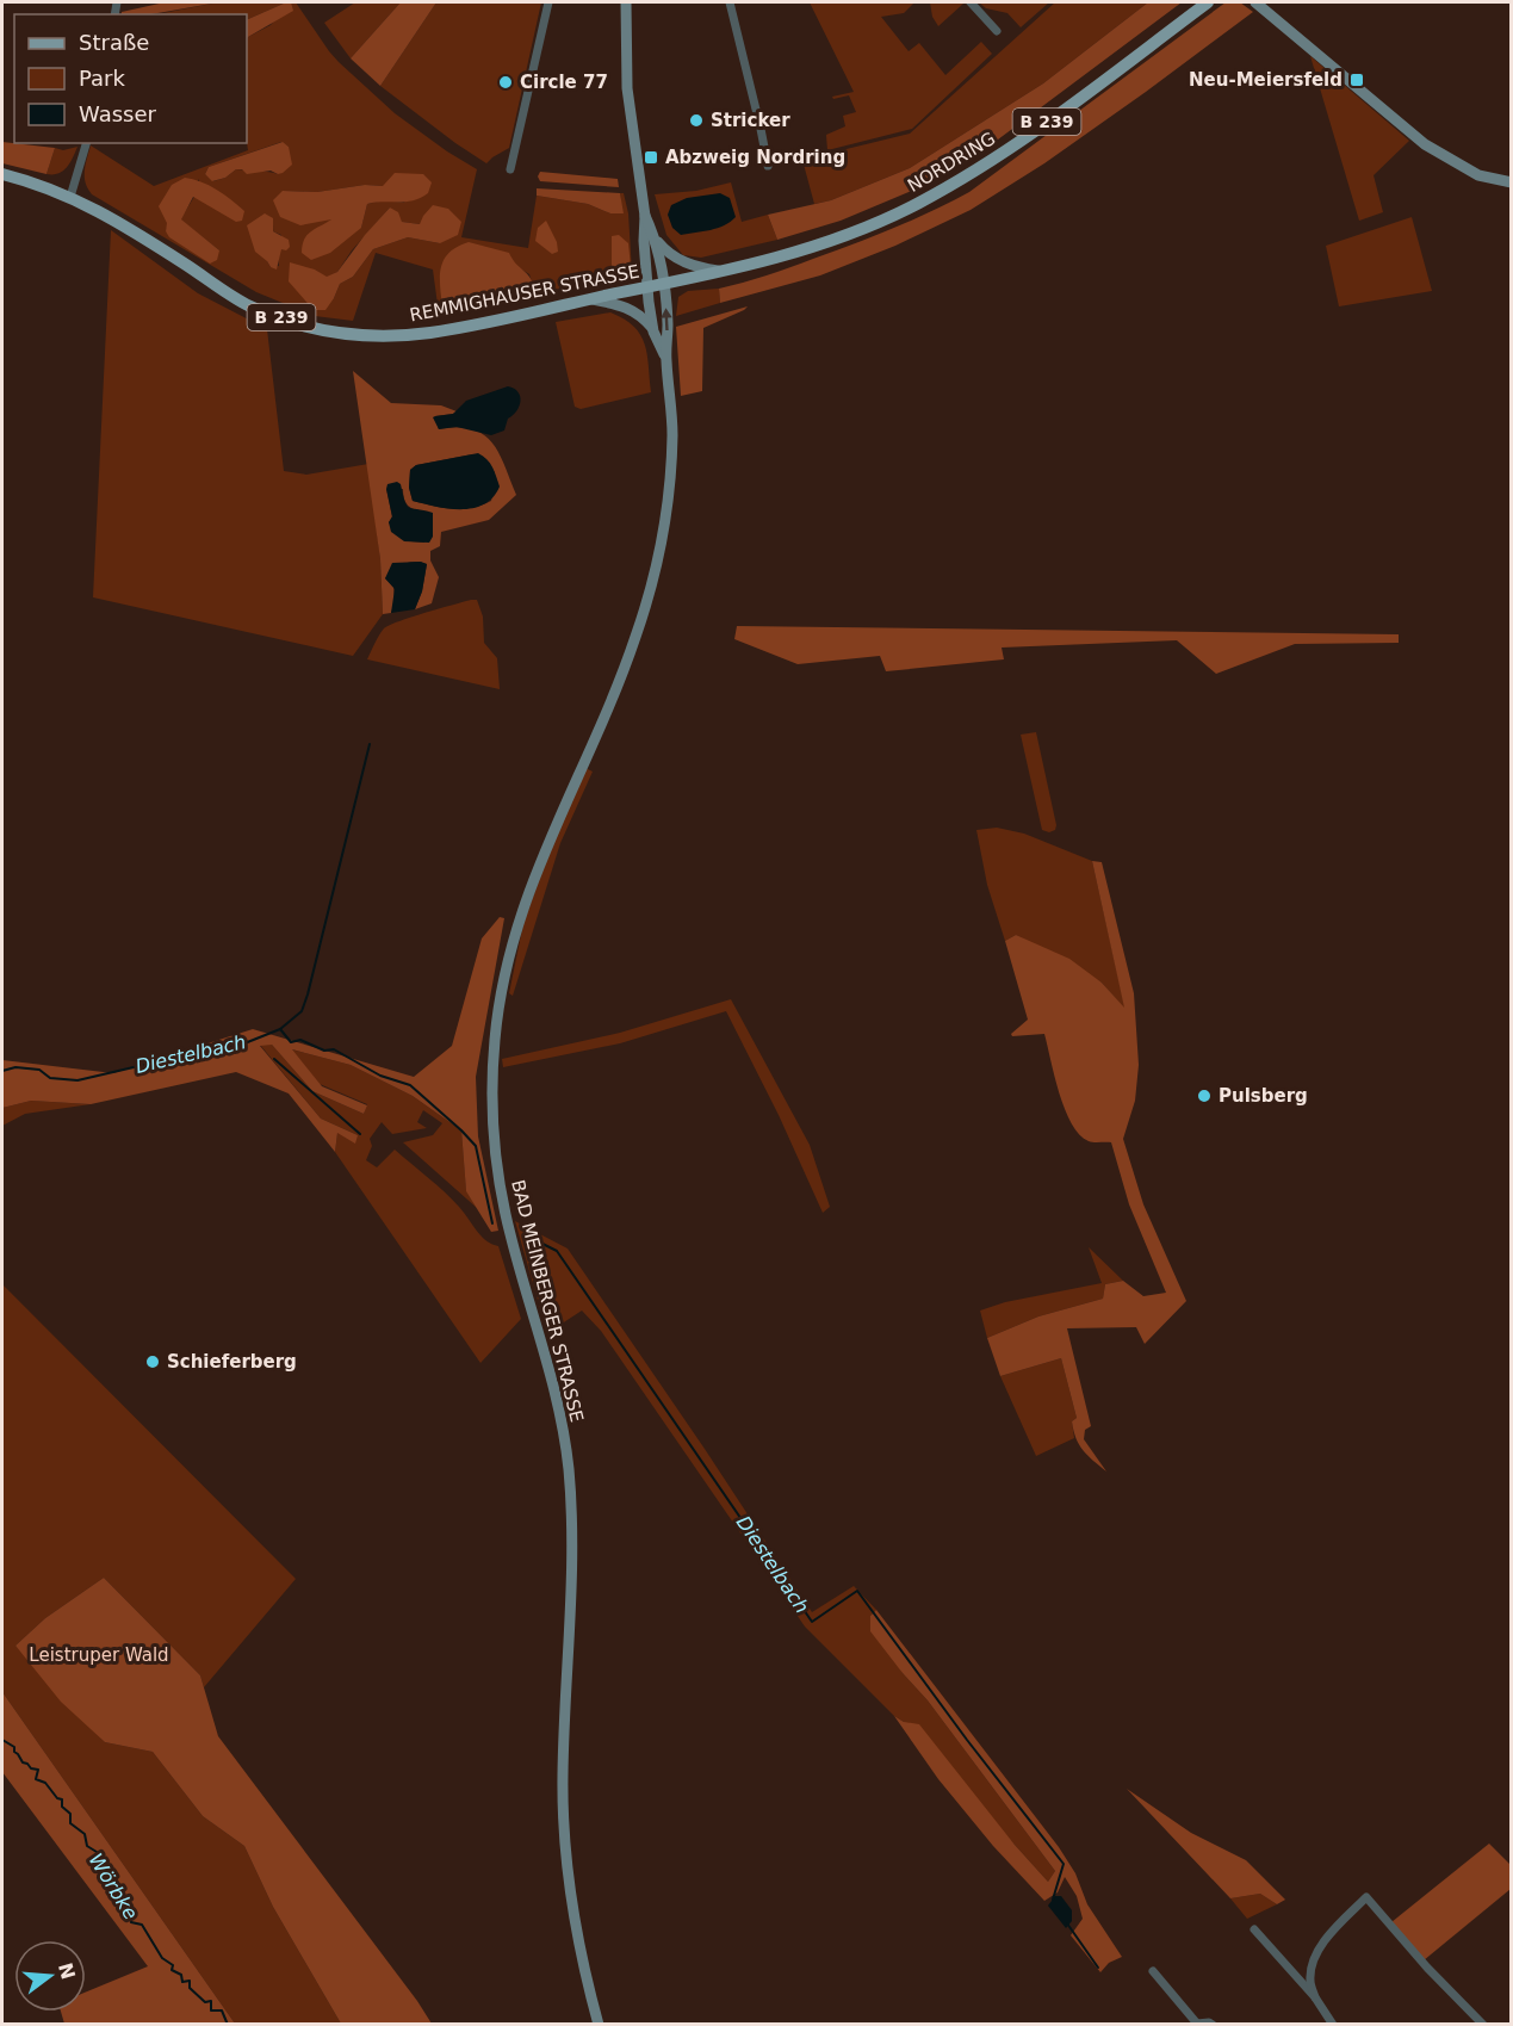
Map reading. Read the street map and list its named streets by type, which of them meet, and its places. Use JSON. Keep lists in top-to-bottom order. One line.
{"streets":{"main road":["B 239","NORDRING","REMMIGHAUSER STRASSE"],"street":["BAD MEINBERGER STRASSE"]},"crossings":[["B 239","NORDRING"],["B 239","REMMIGHAUSER STRASSE"],["B 239","BAD MEINBERGER STRASSE"],["REMMIGHAUSER STRASSE","BAD MEINBERGER STRASSE"]],"water":["Diestelbach","Wörbke"],"parks":["Leistruper Wald"],"places":{"transit":["Neu-Meiersfeld","Abzweig Nordring"],"other":["Circle 77","Stricker","Pulsberg","Schieferberg"]},"legend":["Straße","Park","Wasser"],"north":"right"}
